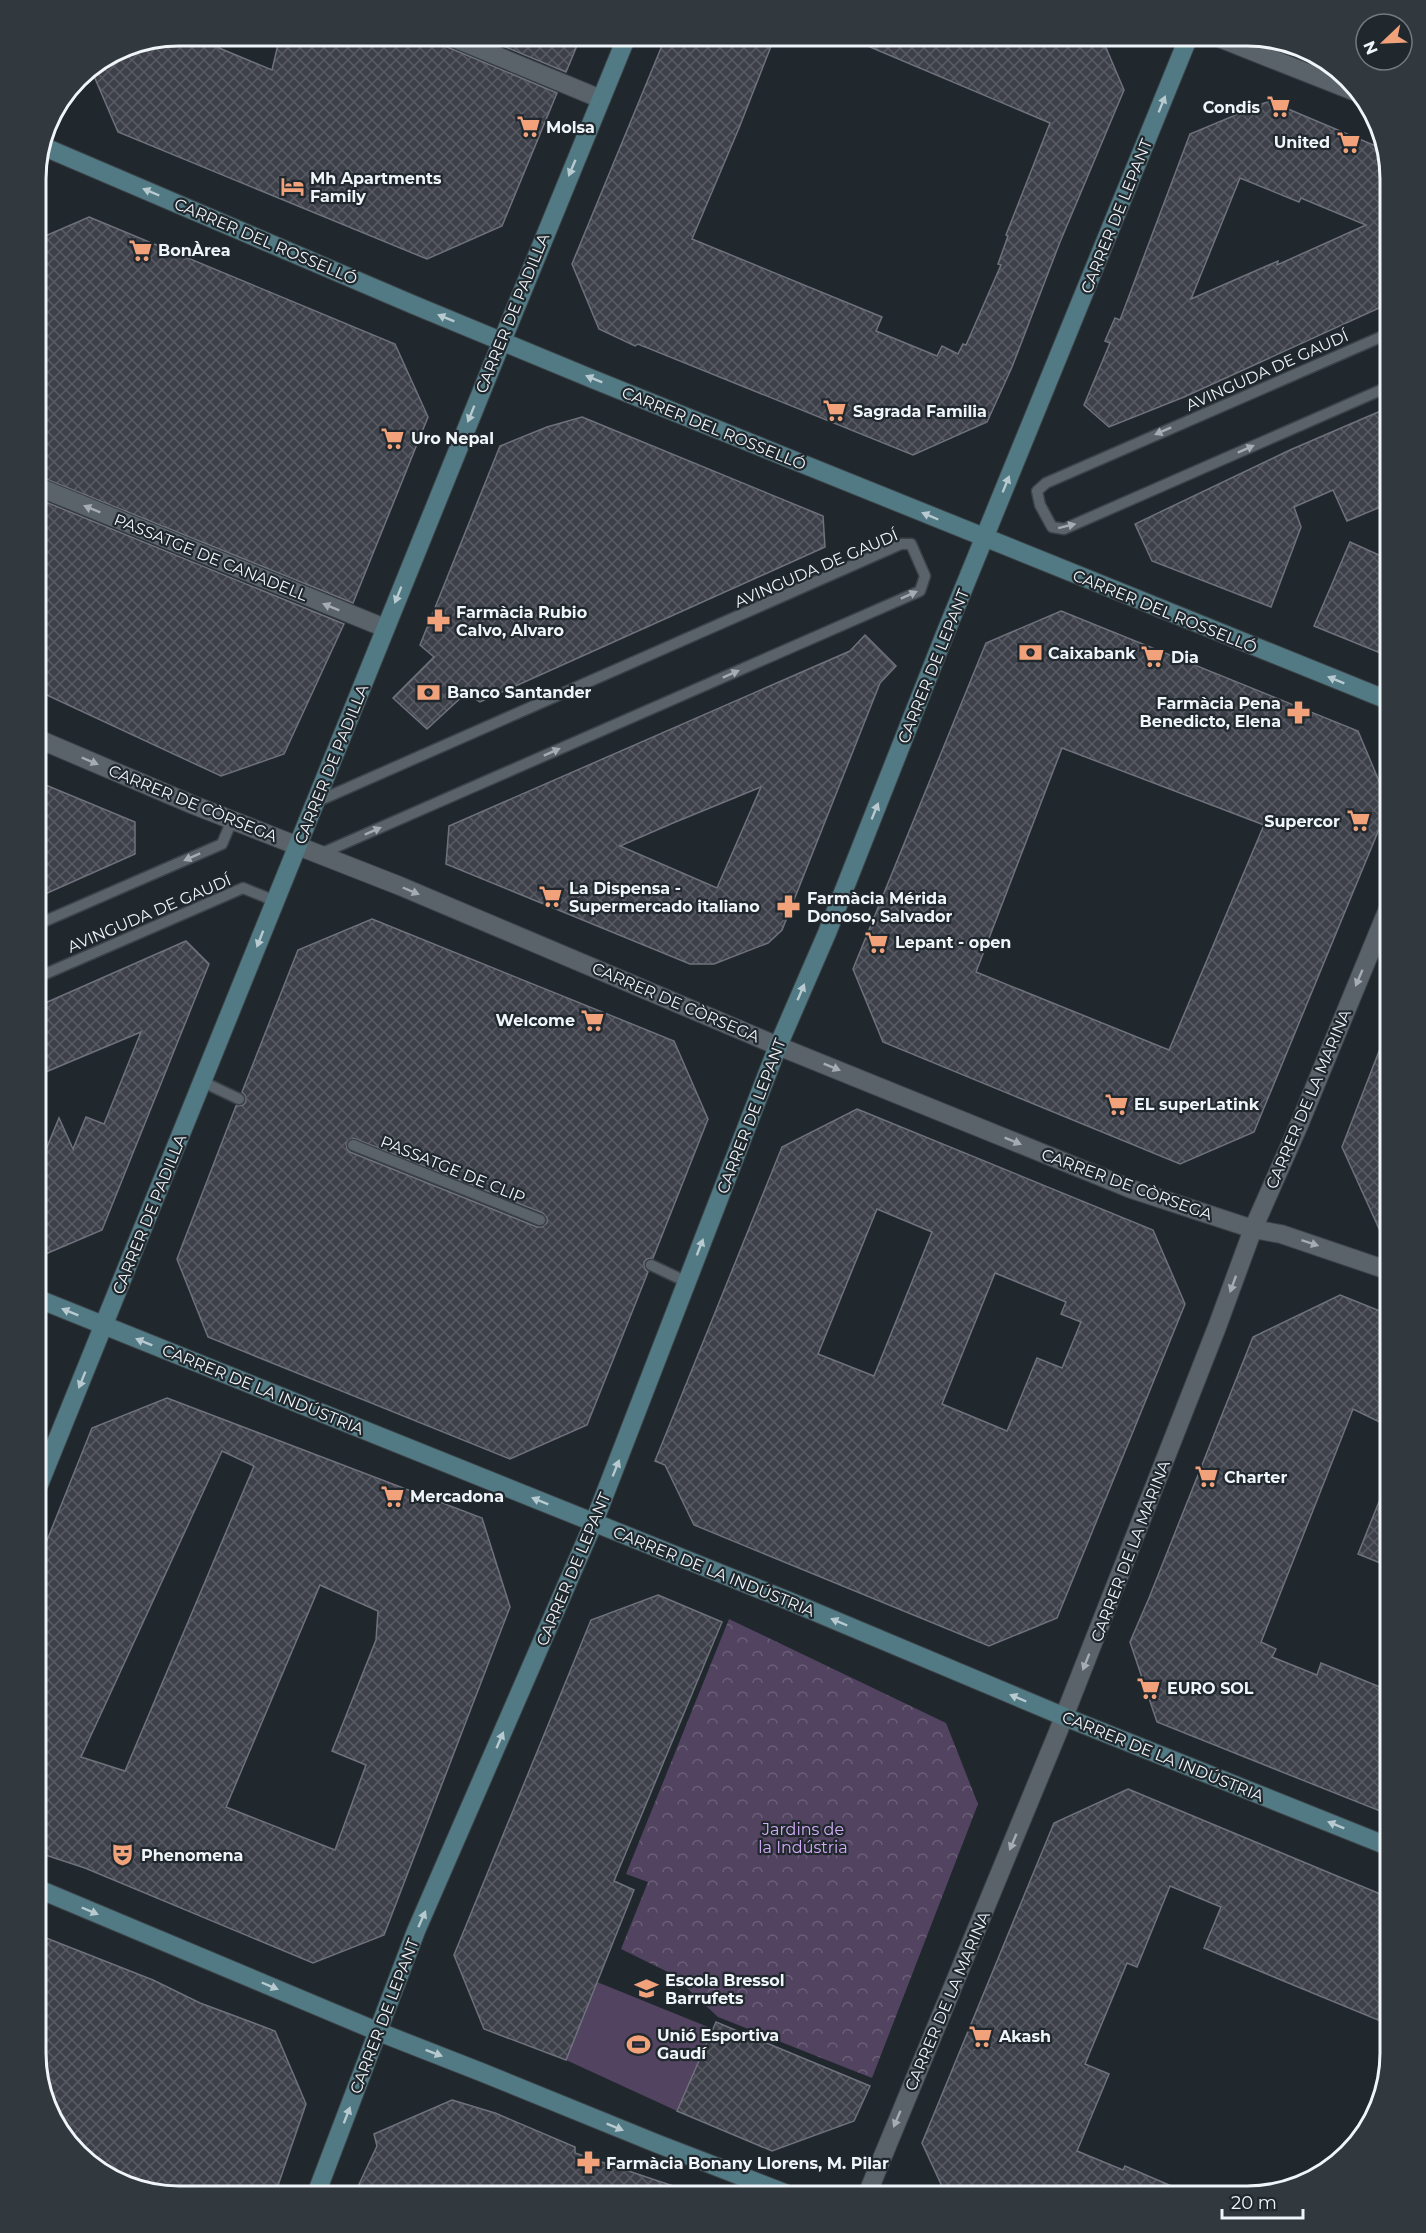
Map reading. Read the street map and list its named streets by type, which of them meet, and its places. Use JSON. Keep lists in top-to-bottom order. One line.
{"streets":{"main road":["CARRER DE LEPANT","CARRER DEL ROSSELLÓ","CARRER DE PADILLA","CARRER DE LA INDÚSTRIA"],"street":["PASSATGE DE CANADELL","CARRER DE CÒRSEGA","CARRER DE LA MARINA"],"lane":["AVINGUDA DE GAUDÍ","PASSATGE DE CLIP"]},"crossings":[["CARRER DE LEPANT","CARRER DEL ROSSELLÓ"],["CARRER DE LEPANT","CARRER DE CÒRSEGA"],["CARRER DE LEPANT","CARRER DE LA INDÚSTRIA"],["CARRER DEL ROSSELLÓ","CARRER DE PADILLA"],["CARRER DE PADILLA","AVINGUDA DE GAUDÍ"],["CARRER DE PADILLA","PASSATGE DE CANADELL"],["CARRER DE PADILLA","CARRER DE CÒRSEGA"],["CARRER DE PADILLA","CARRER DE LA INDÚSTRIA"],["AVINGUDA DE GAUDÍ","CARRER DE CÒRSEGA"],["CARRER DE CÒRSEGA","CARRER DE LA MARINA"],["CARRER DE LA MARINA","CARRER DE LA INDÚSTRIA"]],"one_way":["CARRER DE LEPANT","CARRER DEL ROSSELLÓ","CARRER DE PADILLA","PASSATGE DE CANADELL","CARRER DE CÒRSEGA","CARRER DE LA MARINA","CARRER DE LA INDÚSTRIA"],"parks":["Jardins de la Indústria"],"places":{"supermarket":["Condis","Molsa","United","BonÀrea","Sagrada Familia","Uro Nepal","Dia","Supercor","La Dispensa - Supermercado italiano","Lepant - open","Welcome","EL superLatink","Charter","Mercadona","EURO SOL","Akash"],"hotel":["Mh Apartments Family"],"pharmacy":["Farmàcia Rubio Calvo, Alvaro","Farmàcia Pena Benedicto, Elena","Farmàcia Mérida Donoso, Salvador","Farmàcia Bonany Llorens, M. Pilar"],"bank":["Caixabank","Banco Santander"],"theatre":["Phenomena"],"school or university":["Escola Bressol Barrufets"],"sports":["Unió Esportiva Gaudí"]},"scale_bar":"20 m","north":"bottom left"}
